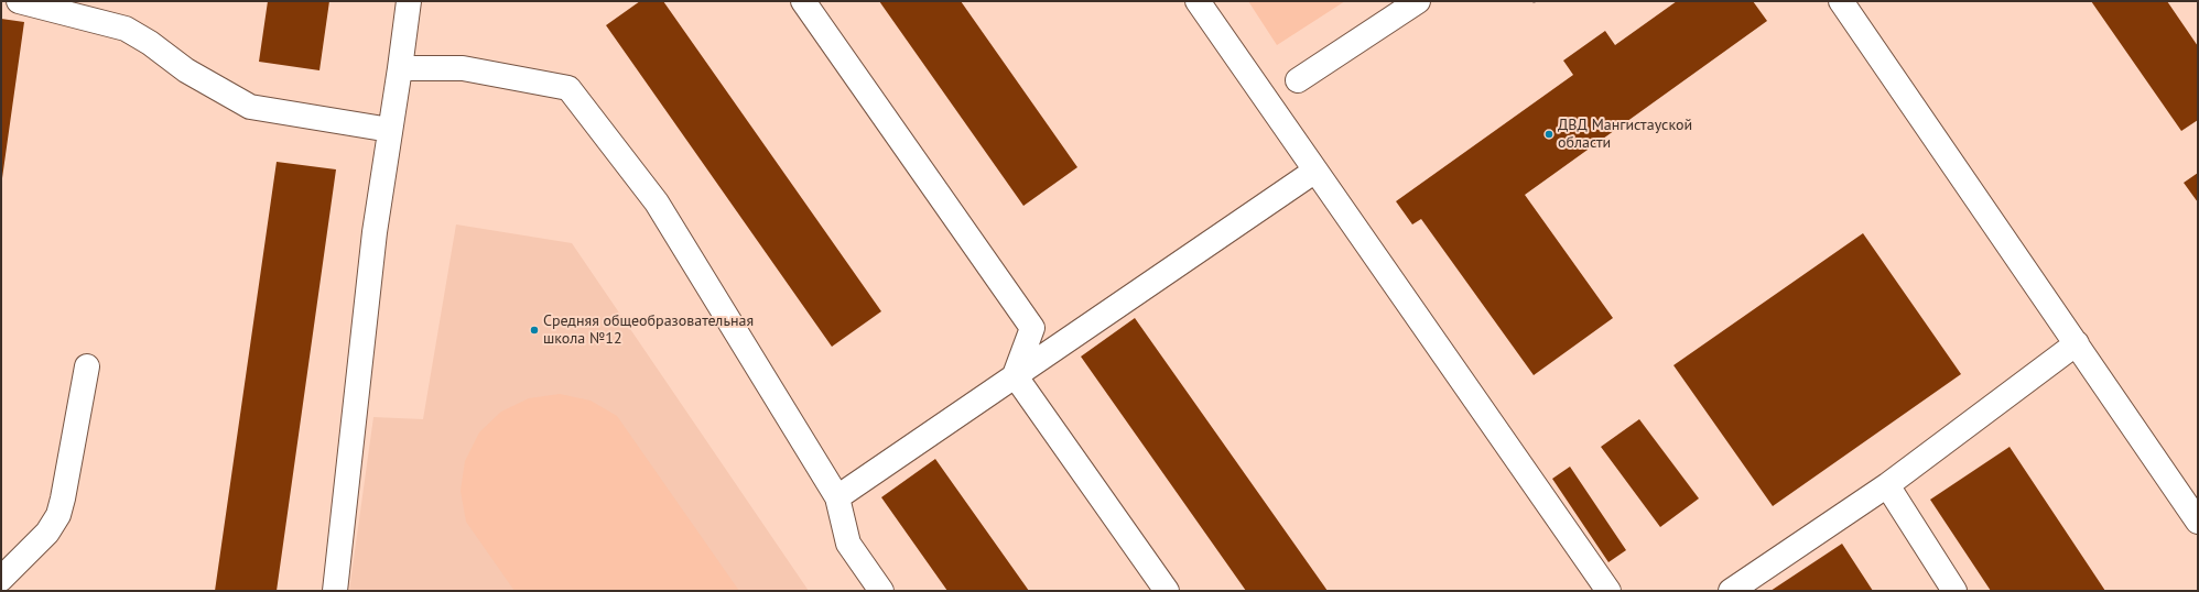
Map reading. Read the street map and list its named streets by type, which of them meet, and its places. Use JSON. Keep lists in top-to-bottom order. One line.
{"places":["ДВД Мангистауской области","Средняя общеобразовательная школа №12"]}
